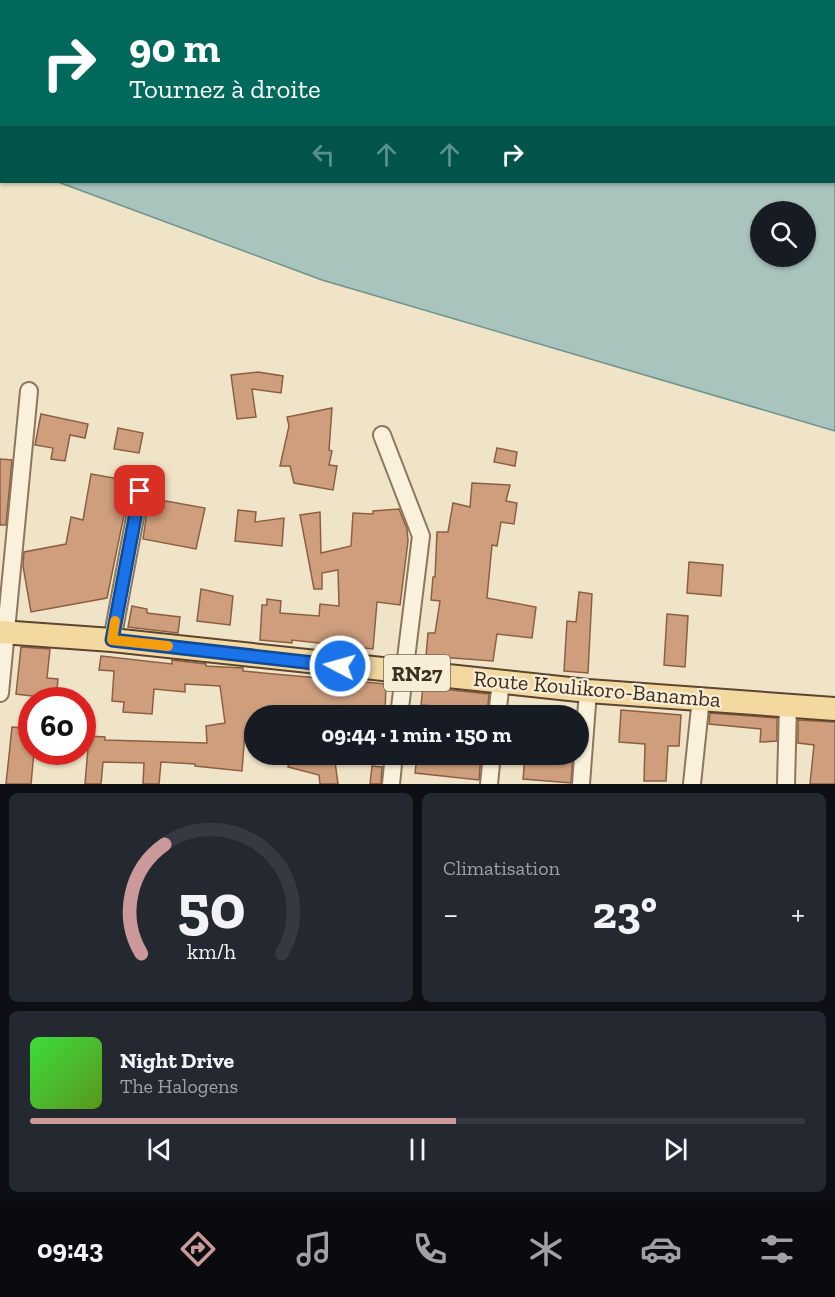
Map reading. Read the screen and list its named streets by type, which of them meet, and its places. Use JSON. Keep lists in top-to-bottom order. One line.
{"streets":{"main road":["RN27","Route Koulikoro-Banamba"]},"page":{"turn":["90 m","Tournez à droite"],"limit":"60","trip":"09:44 · 1 min · 150 m","tile":"Climatisation","heat":["−","23°","+"],"song":["Night Drive","The Halogens"],"tabs":"09:43","gauge":["50","km/h"]}}
